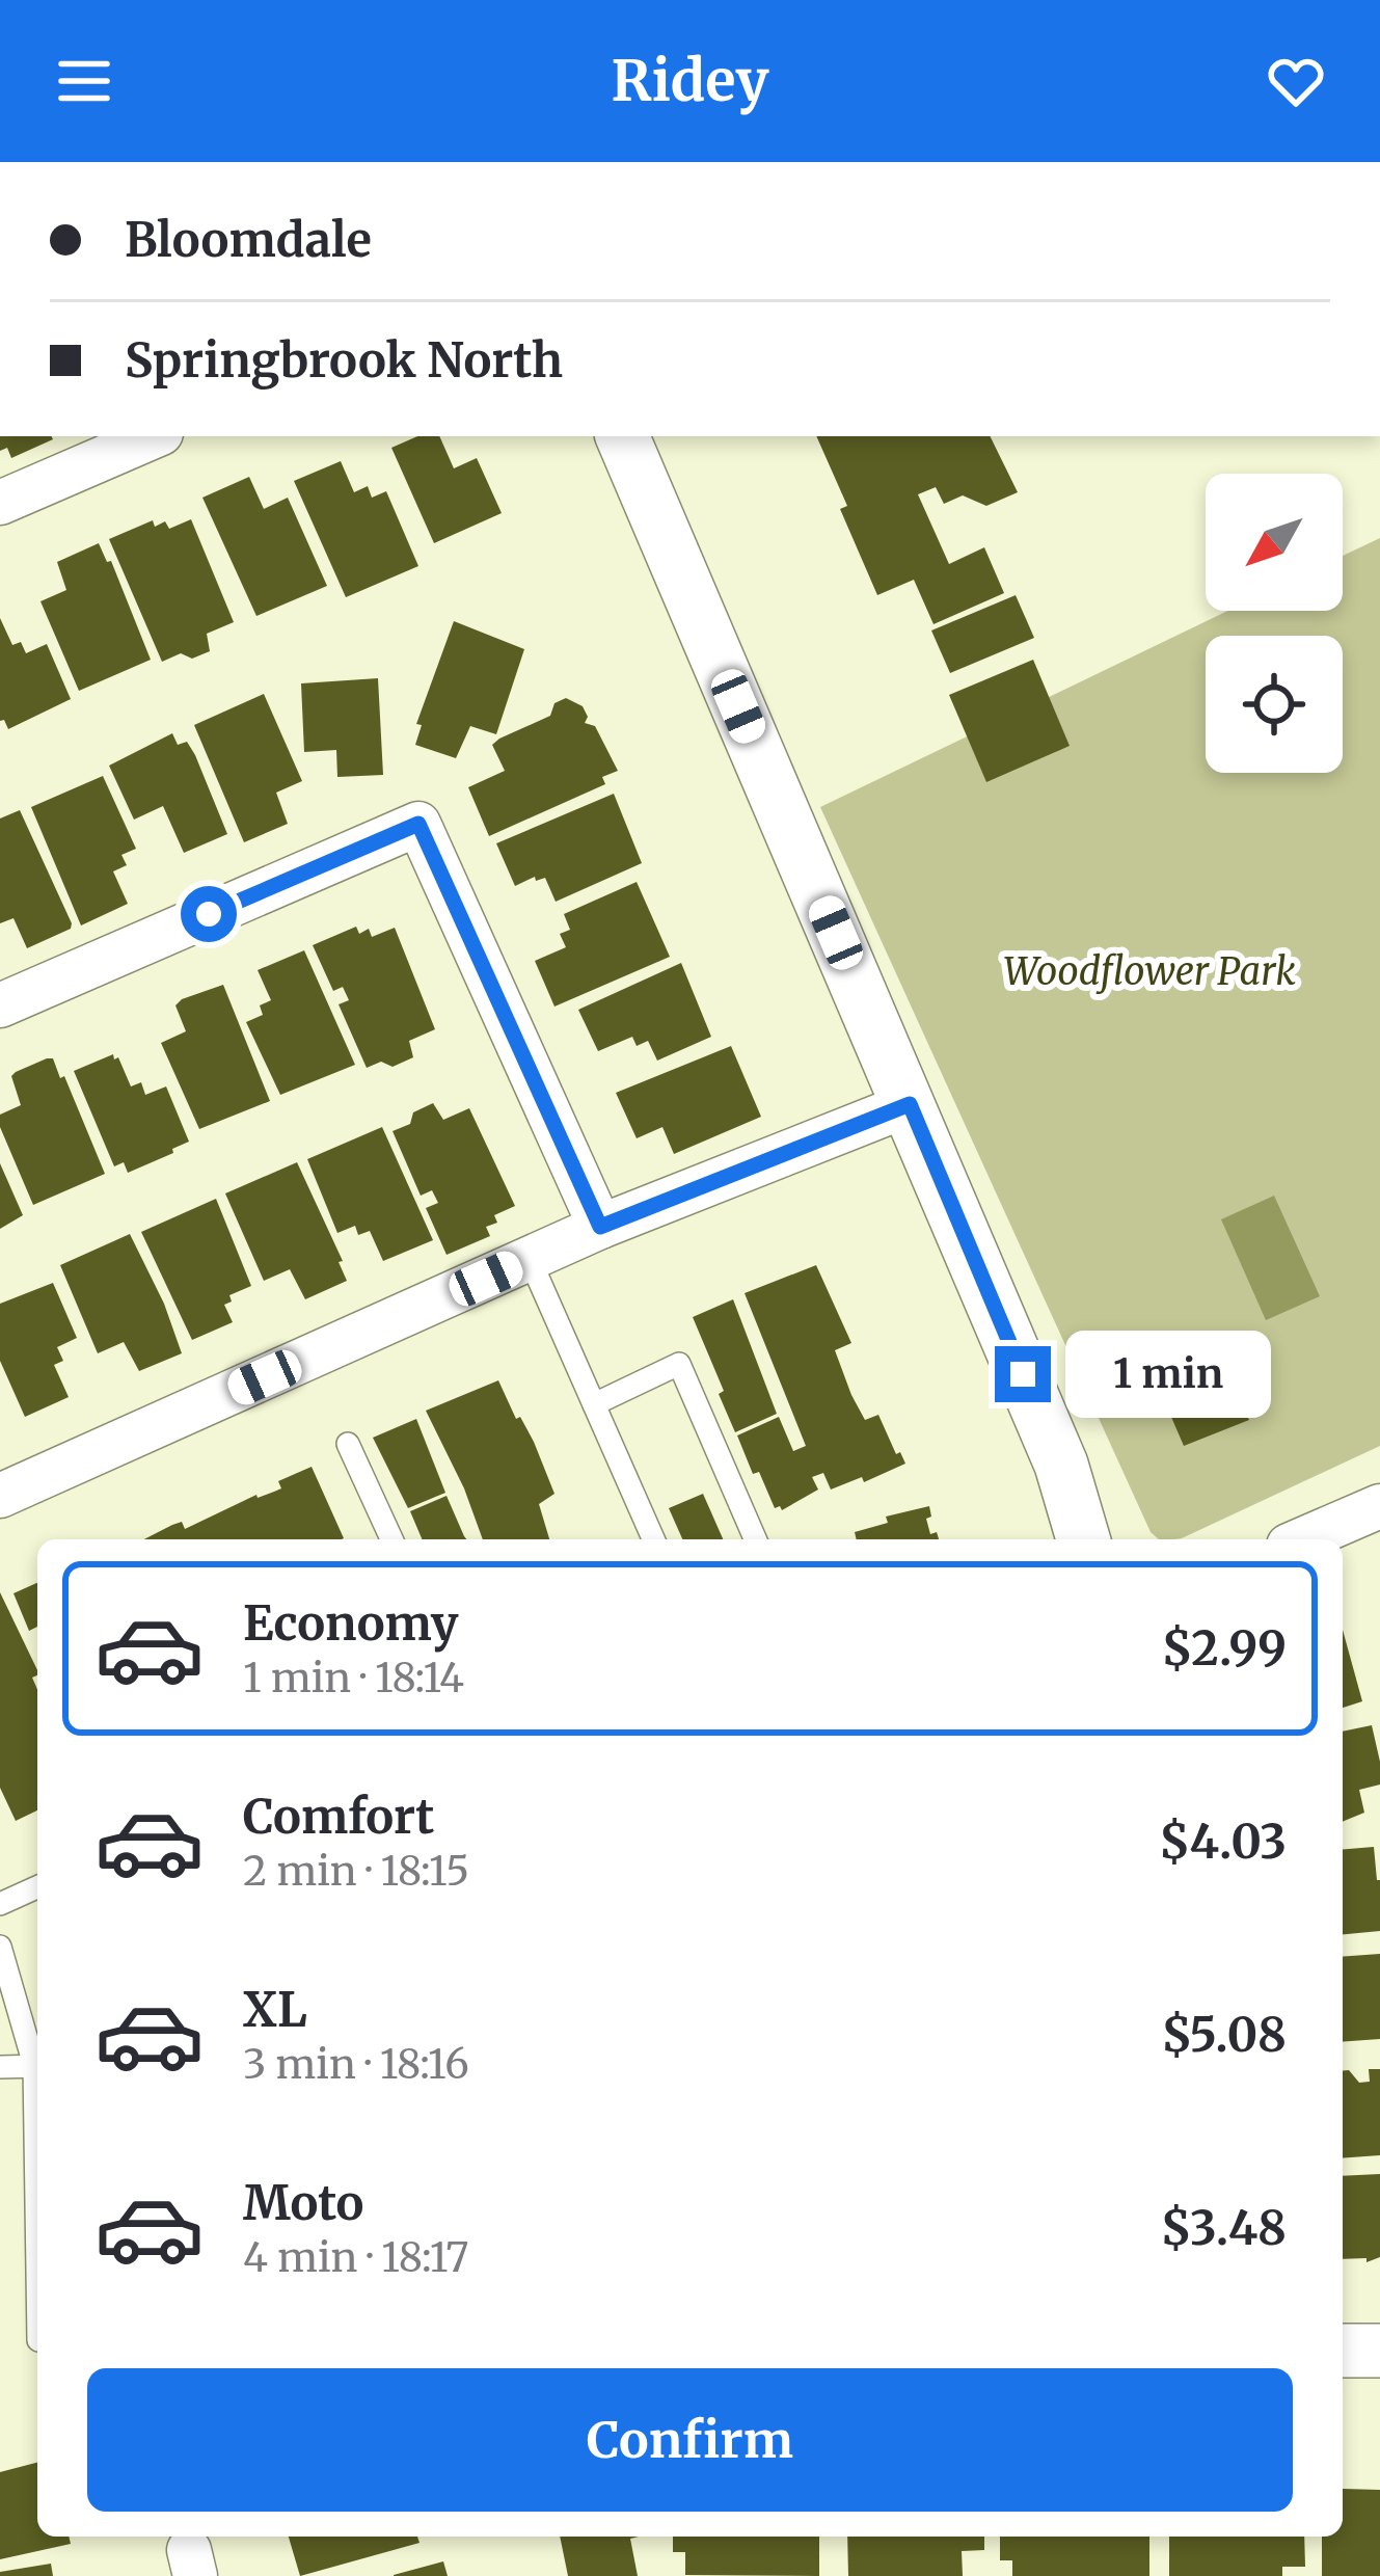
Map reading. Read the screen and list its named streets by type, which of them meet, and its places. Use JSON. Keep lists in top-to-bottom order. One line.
{"parks":["Woodflower Park"],"north":"bottom left","page":{"header":"Ridey","banner":["Bloomdale","Springbrook North"],"bubble":"1 min","list":[{"name":"Economy","note":"1 min · 18:14","value":"$2.99"},{"name":"Comfort","note":"2 min · 18:15","value":"$4.03"},{"name":"XL","note":"3 min · 18:16","value":"$5.08"},{"name":"Moto","note":"4 min · 18:17","value":"$3.48"}],"buttons":"Confirm"}}
